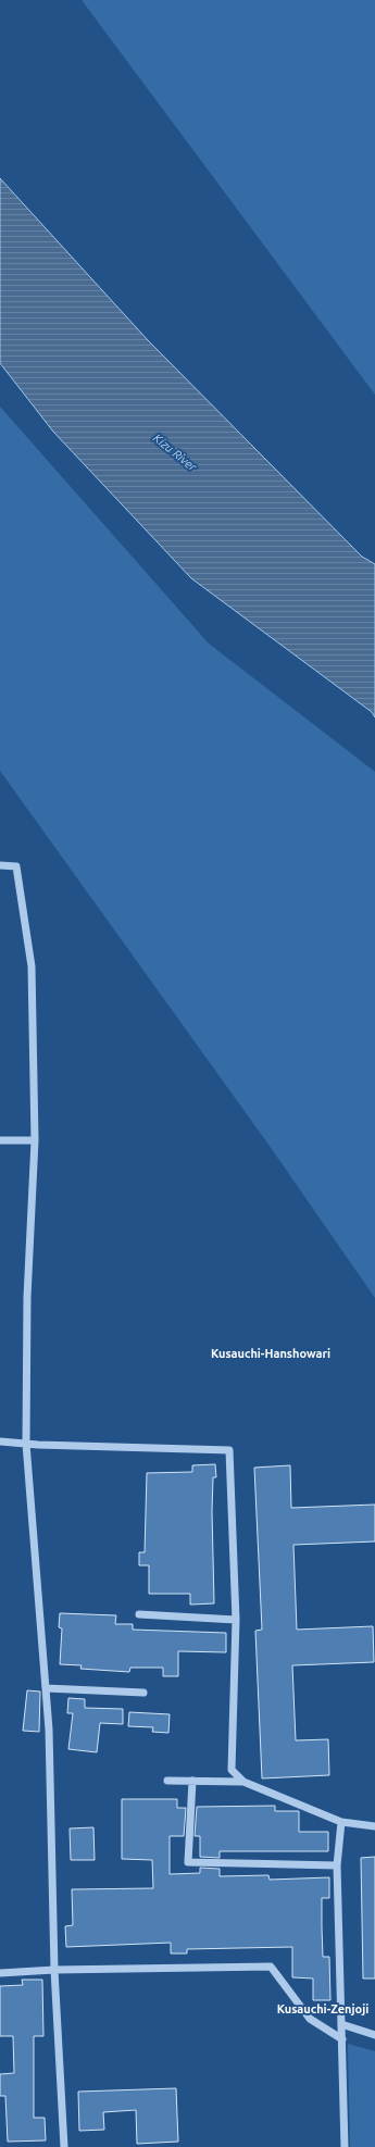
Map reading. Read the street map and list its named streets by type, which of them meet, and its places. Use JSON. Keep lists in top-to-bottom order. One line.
{"districts":["Kusauchi-Hanshowari","Kusauchi-Zenjoji"],"water":["Kizu River"]}
